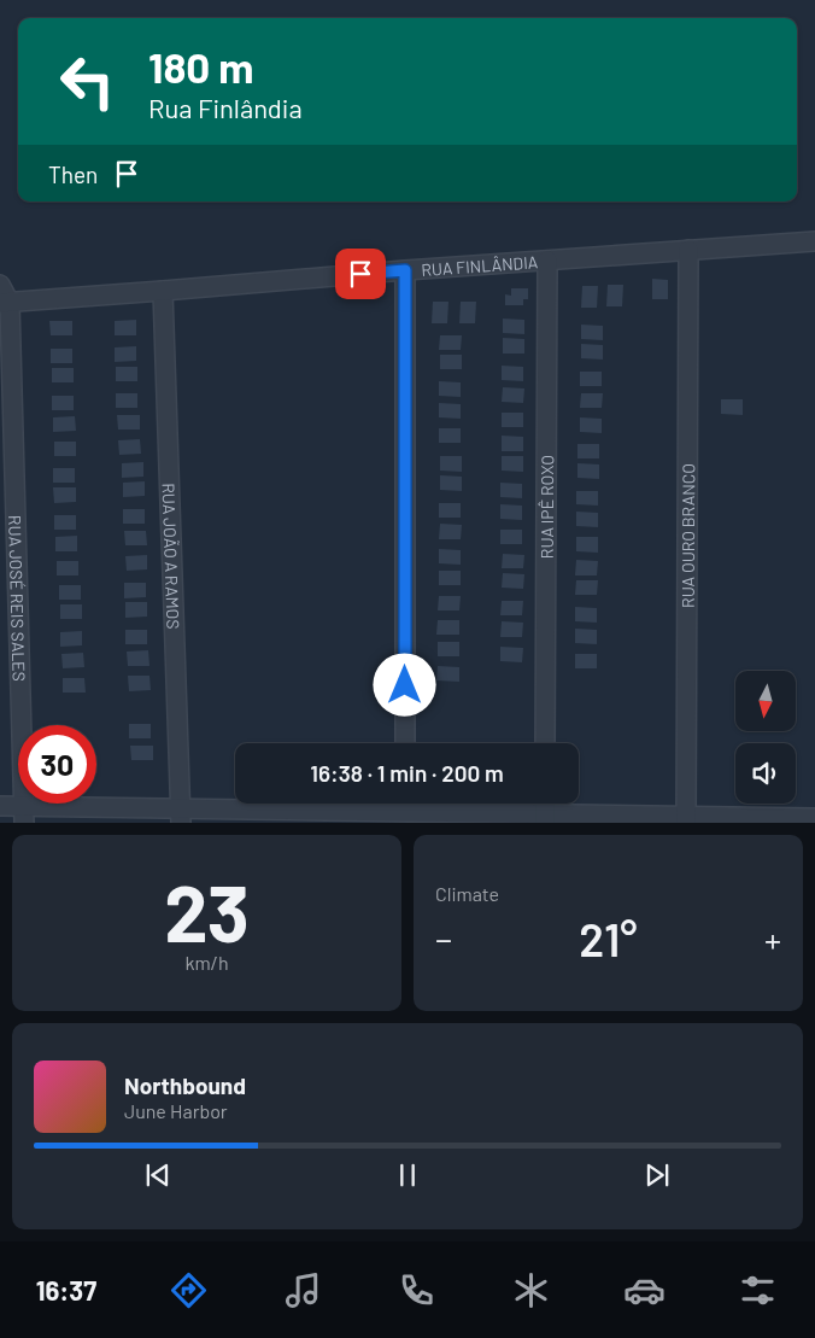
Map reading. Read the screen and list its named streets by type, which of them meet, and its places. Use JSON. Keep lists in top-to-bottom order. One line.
{"streets":{"street":["RUA FINLÂNDIA","RUA IPÊ ROXO","RUA OURO BRANCO","RUA JOÃO A RAMOS","RUA JOSÉ REIS SALES"]},"crossings":[["RUA FINLÂNDIA","RUA IPÊ ROXO"],["RUA FINLÂNDIA","RUA OURO BRANCO"],["RUA FINLÂNDIA","RUA JOÃO A RAMOS"],["RUA FINLÂNDIA","RUA JOSÉ REIS SALES"]],"north":"bottom","page":{"turn":["180 m","Rua Finlândia"],"then":"Then","limit":"30","trip":"16:38 · 1 min · 200 m","tile":[["23","km/h"],"Climate"],"heat":["−","21°","+"],"song":["Northbound","June Harbor"],"tabs":"16:37"}}
